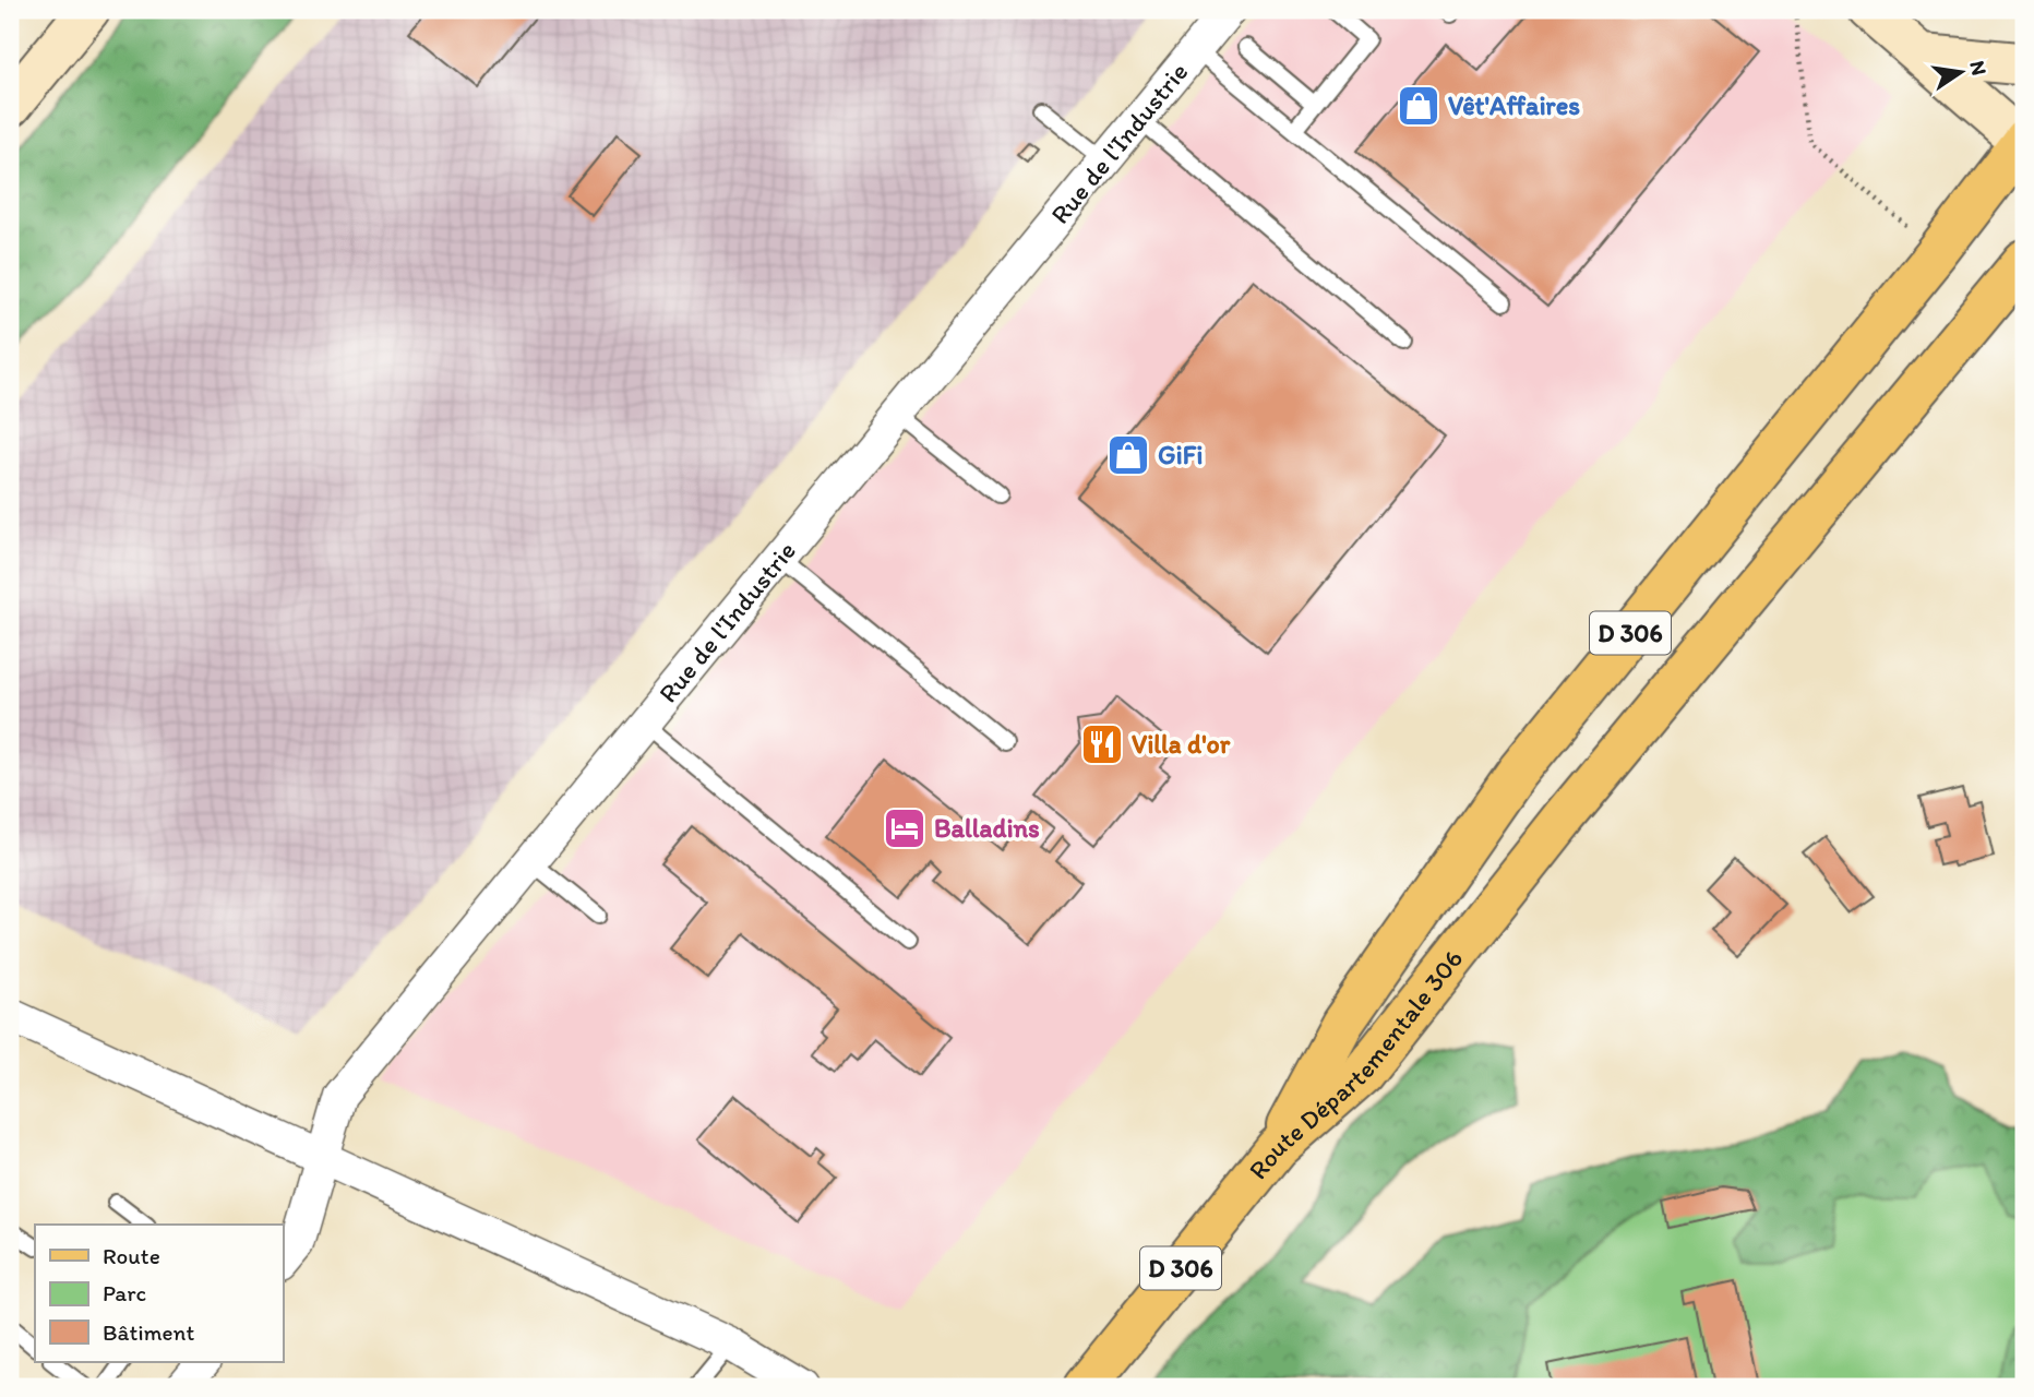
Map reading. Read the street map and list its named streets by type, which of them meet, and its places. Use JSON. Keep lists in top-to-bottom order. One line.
{"streets":{"main road":["D 306","Route Départementale 306"],"street":["Rue de l'Industrie"]},"crossings":[["D 306","Route Départementale 306"]],"places":{"shop":["Vêt'Affaires","GiFi"],"restaurant":["Villa d'or"],"hotel":["Balladins"]},"legend":["Route","Parc","Bâtiment"],"north":"right"}
